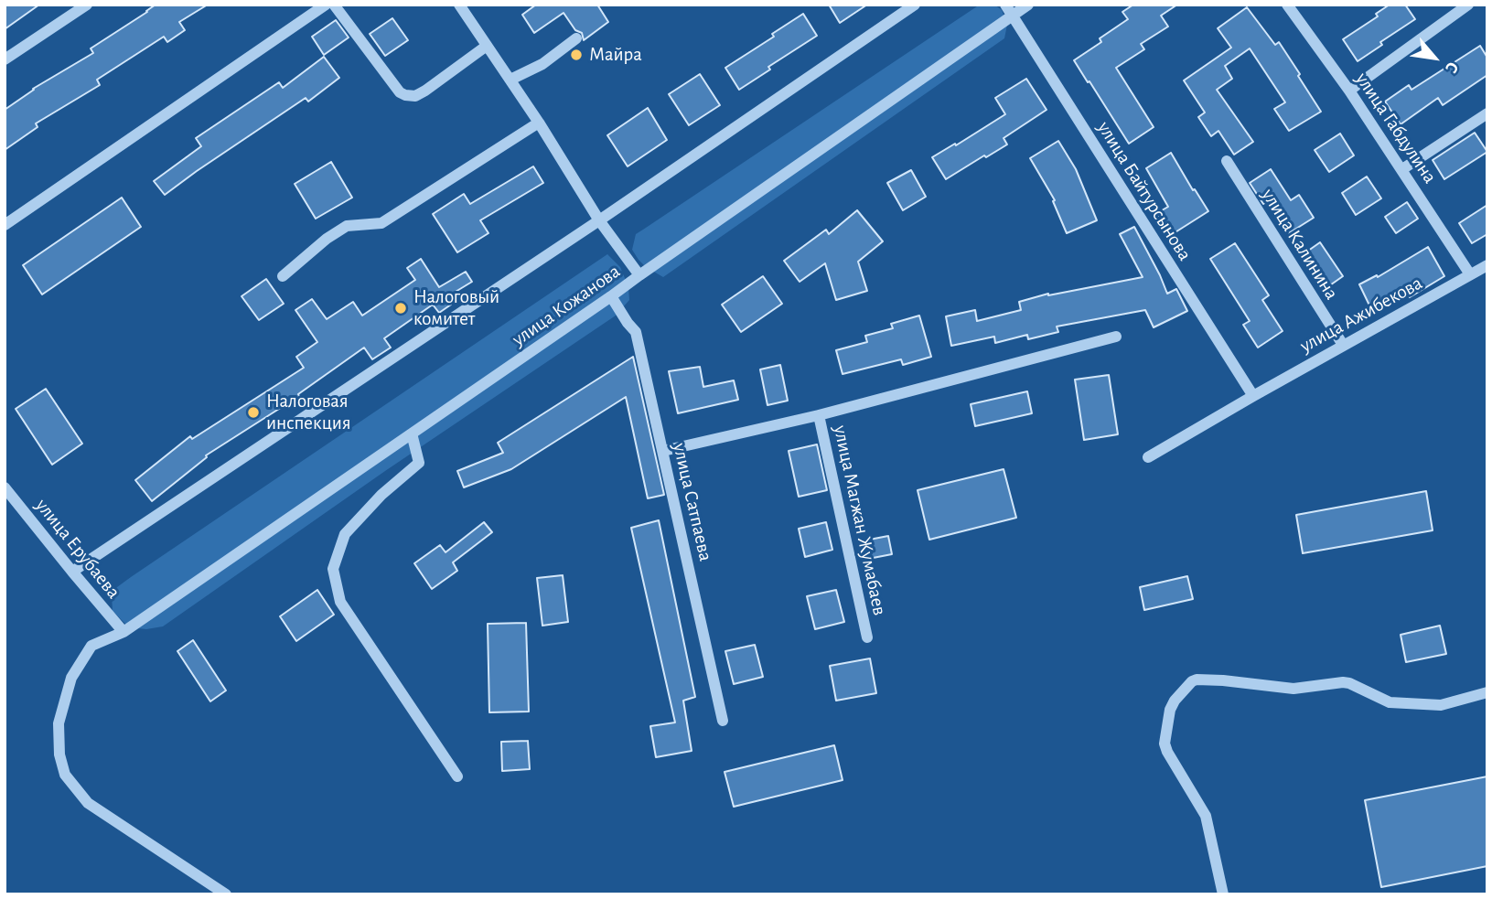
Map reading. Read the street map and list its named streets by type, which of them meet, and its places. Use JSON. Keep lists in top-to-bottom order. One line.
{"streets":{"street":["улица Габдулина","улица Байтурсынова","улица Калинина","улица Кожанова","улица Ажибекова","улица Сатпаева","улица Магжан Жумабаев","улица Ерубаева"]},"crossings":[["улица Габдулина","улица Ажибекова"],["улица Байтурсынова","улица Кожанова"],["улица Байтурсынова","улица Ажибекова"],["улица Калинина","улица Ажибекова"],["улица Кожанова","улица Сатпаева"],["улица Кожанова","улица Ерубаева"],["улица Сатпаева","улица Магжан Жумабаев"]],"places":["Майра","Налоговый комитет","Налоговая инспекция"],"north":"bottom right"}
